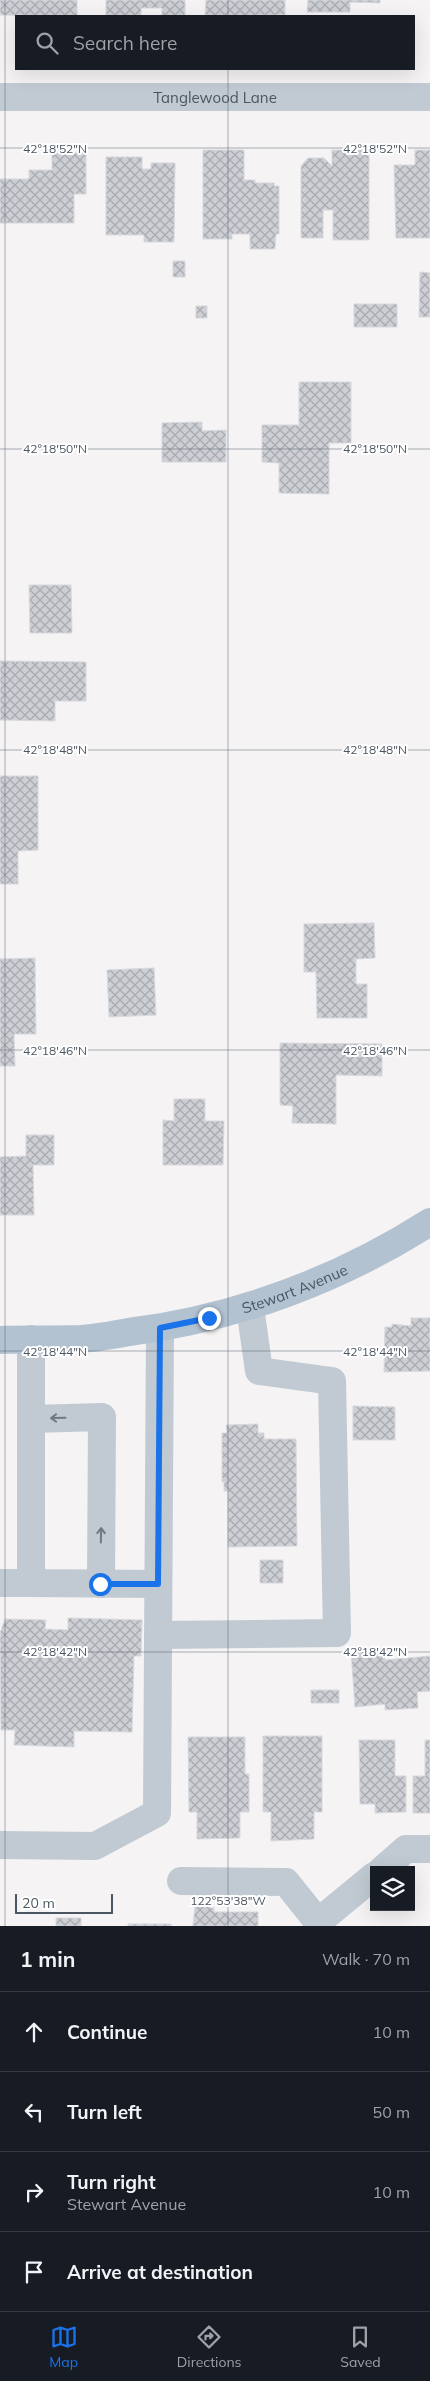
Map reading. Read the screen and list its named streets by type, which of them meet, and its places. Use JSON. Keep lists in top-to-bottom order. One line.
{"streets":{"main road":["Stewart Avenue"],"street":["Tanglewood Lane"]},"scale_bar":"20 m","page":{"search":"Search here","scale":"20 m","heading":["1 min","Walk · 70 m"],"list":[["Continue","10 m"],["Turn left","50 m"],["Turn right","Stewart Avenue","10 m"],"Arrive at destination"],"nav":["Map","Directions","Saved"]},"coordinates":["42°18'52\"N","42°18'50\"N","42°18'48\"N","42°18'46\"N","42°18'44\"N","42°18'42\"N","122°53'38\"W"]}
